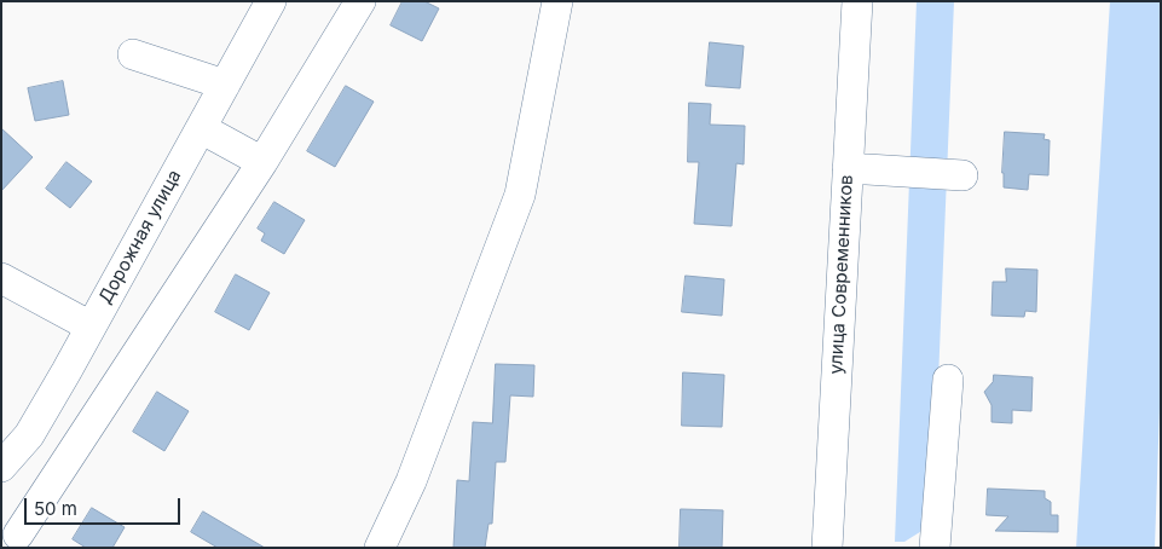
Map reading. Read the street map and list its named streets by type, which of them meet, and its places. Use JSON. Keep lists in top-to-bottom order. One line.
{"streets":{"street":["Дорожная улица","улица Современников"]},"scale_bar":"50 m"}
